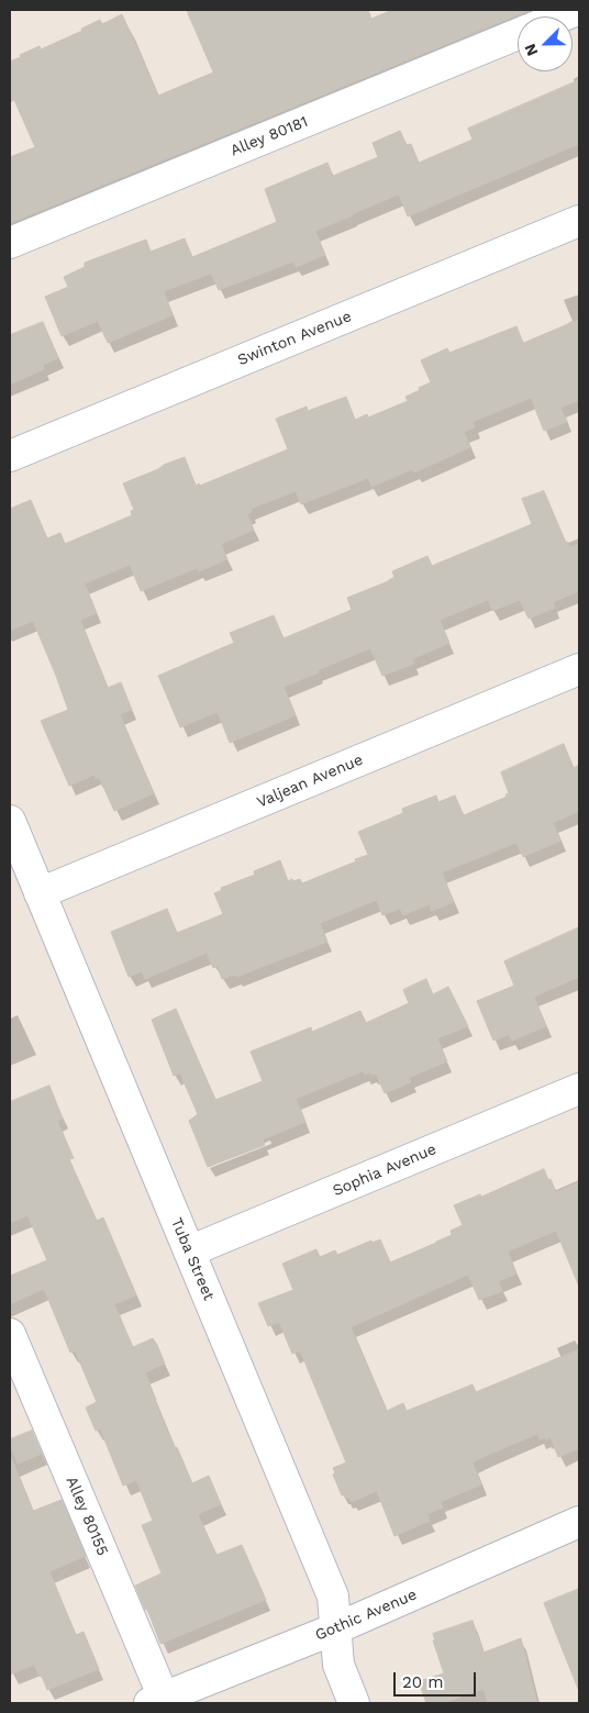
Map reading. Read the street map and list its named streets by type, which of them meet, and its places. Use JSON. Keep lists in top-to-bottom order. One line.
{"streets":{"street":["Alley 80181","Swinton Avenue","Valjean Avenue","Sophia Avenue","Tuba Street","Alley 80155","Gothic Avenue"]},"crossings":[["Valjean Avenue","Tuba Street"],["Sophia Avenue","Tuba Street"],["Tuba Street","Gothic Avenue"],["Alley 80155","Gothic Avenue"]],"scale_bar":"20 m","north":"bottom left"}
